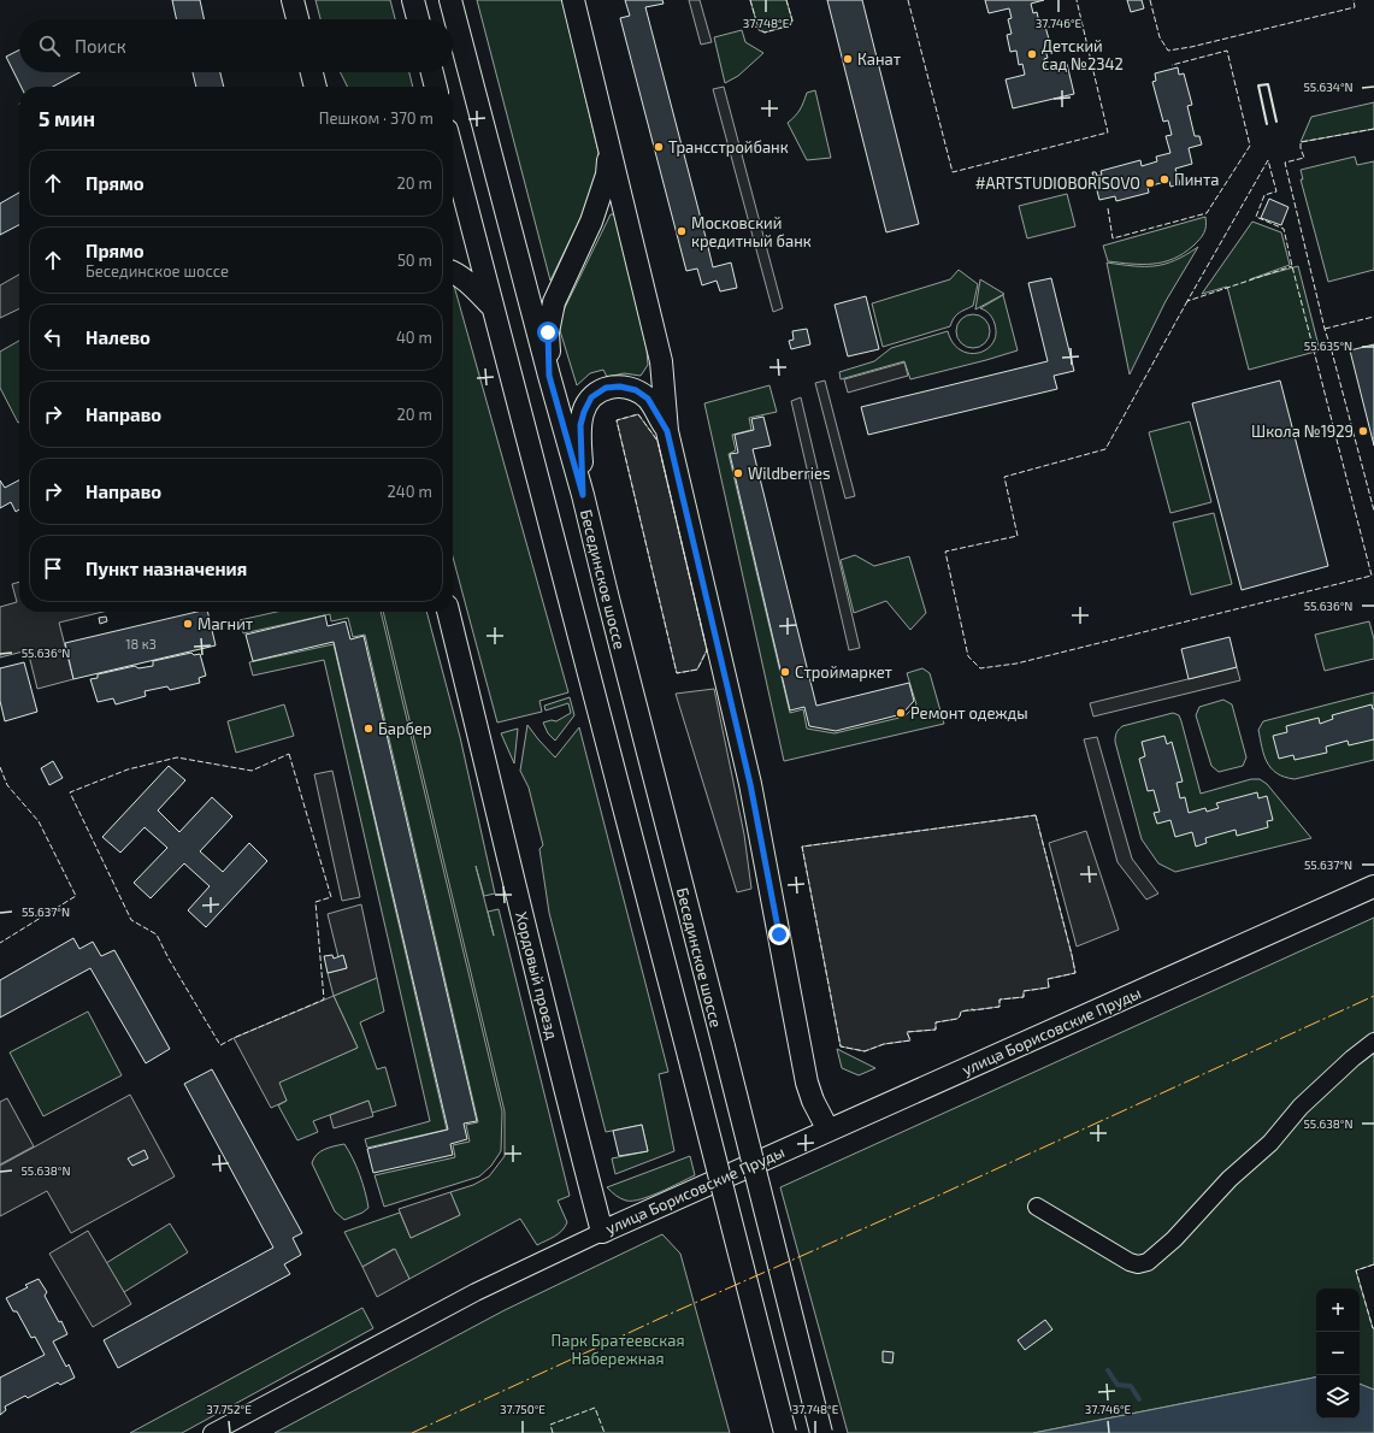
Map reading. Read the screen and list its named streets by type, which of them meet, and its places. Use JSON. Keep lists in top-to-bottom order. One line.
{"streets":{"main road":["Бесединское шоссе","Хордовый проезд","улица Борисовские Пруды"]},"crossings":[["Хордовый проезд","улица Борисовские Пруды"]],"parks":["Парк Братеевская Набережная"],"places":["Детский сад №2342","Канат","Трансстройбанк","Пинта","#ARTSTUDIOBORISOVO","Московский кредитный банк","Школа №1929","Wildberries","Магнит","Строймаркет","Ремонт одежды","Барбер"],"house_numbers":["18 к3"],"page":{"search":"Поиск","heading":["5 мин","Пешком · 370 m"],"list":[["Прямо","20 m"],["Прямо","Бесединское шоссе","50 m"],["Налево","40 m"],["Направо","20 m"],["Направо","240 m"],"Пункт назначения"],"map_buttons":["+","−"]},"coordinates":["37.748°E","37.746°E","55.634°N","55.635°N","55.636°N","55.637°N","55.638°N","37.752°E","37.750°E"]}
